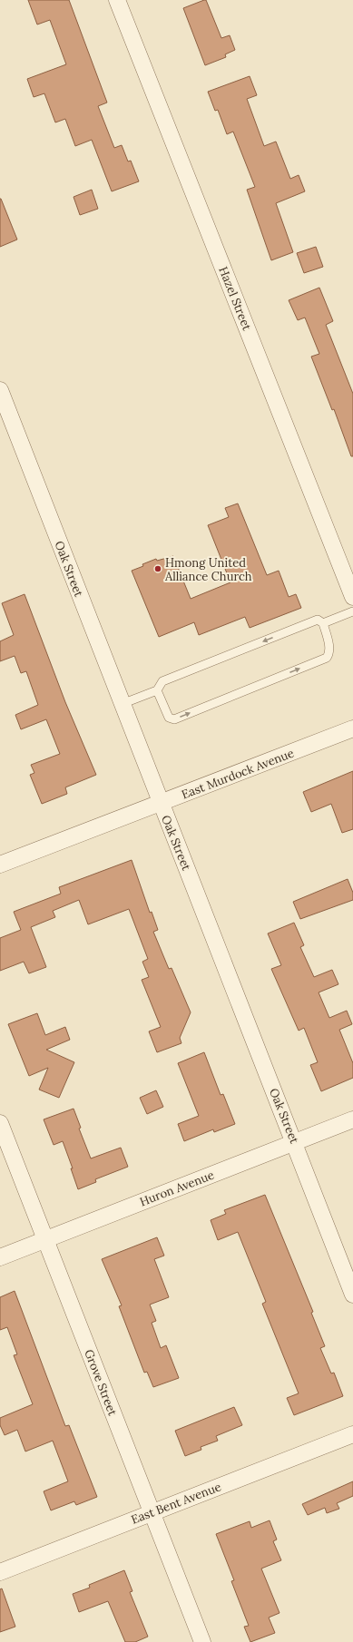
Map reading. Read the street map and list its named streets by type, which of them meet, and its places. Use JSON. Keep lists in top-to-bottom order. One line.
{"streets":{"street":["Hazel Street","Oak Street","East Murdock Avenue","Huron Avenue","Grove Street","East Bent Avenue"]},"crossings":[["Oak Street","East Murdock Avenue"],["Oak Street","Huron Avenue"],["Huron Avenue","Grove Street"],["Grove Street","East Bent Avenue"]],"places":["Hmong United Alliance Church"]}
